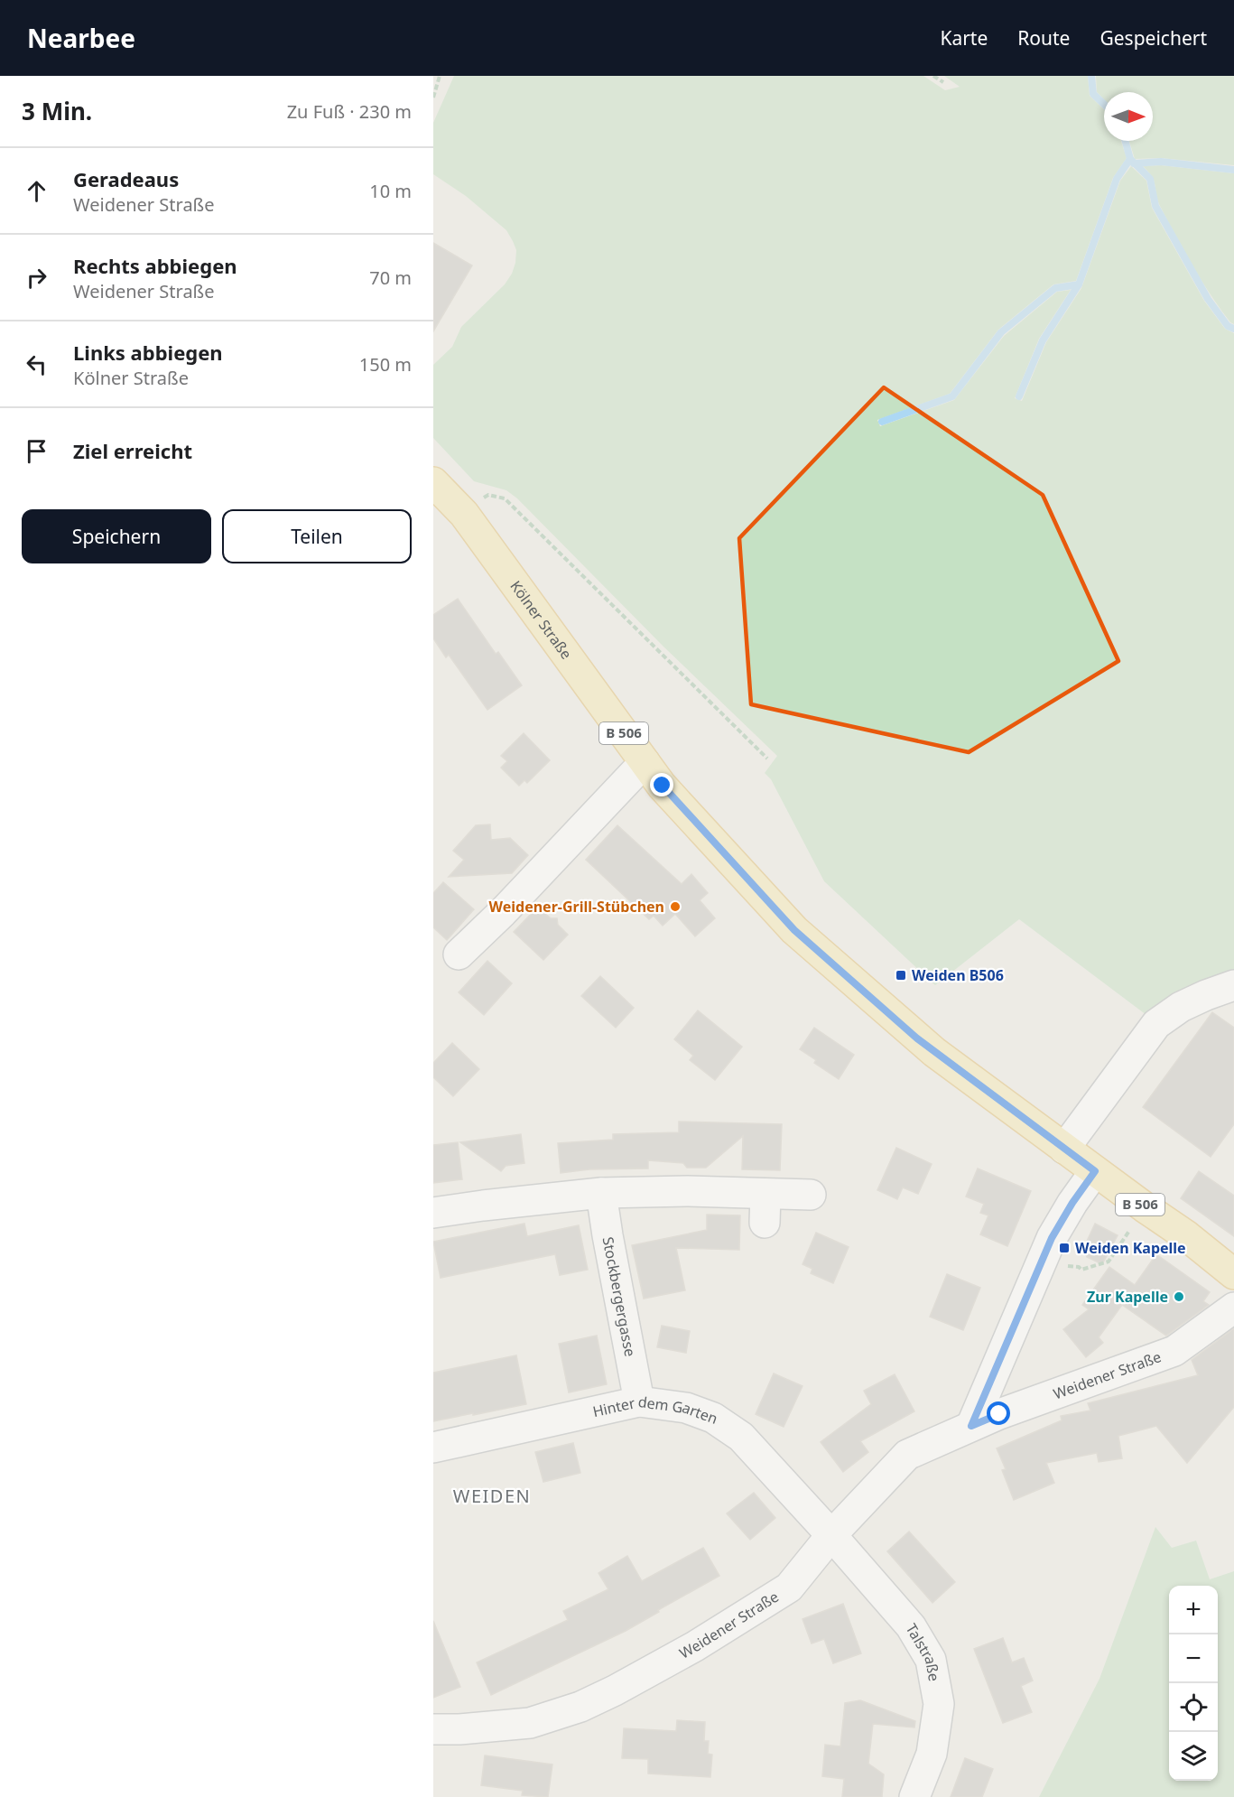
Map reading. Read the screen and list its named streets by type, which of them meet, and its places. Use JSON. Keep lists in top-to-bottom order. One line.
{"streets":{"main road":["Kölner Straße","B 506"],"street":["Stockbergergasse","Weidener Straße","Hinter dem Garten","Talstraße"]},"crossings":[["Stockbergergasse","Hinter dem Garten"],["Weidener Straße","Hinter dem Garten"],["Weidener Straße","Talstraße"],["Hinter dem Garten","Talstraße"]],"districts":["WEIDEN"],"places":{"other":["Weidener-Grill-Stübchen","Zur Kapelle"],"transit":["Weiden B506","Weiden Kapelle"]},"north":"right","page":{"header":"Nearbee","nav":["Karte","Route","Gespeichert"],"heading":["3 Min.","Zu Fuß · 230 m"],"list":[["Geradeaus","Weidener Straße","10 m"],["Rechts abbiegen","Weidener Straße","70 m"],["Links abbiegen","Kölner Straße","150 m"],"Ziel erreicht"],"buttons":["Speichern","Teilen"],"map_buttons":["+","−"]}}
